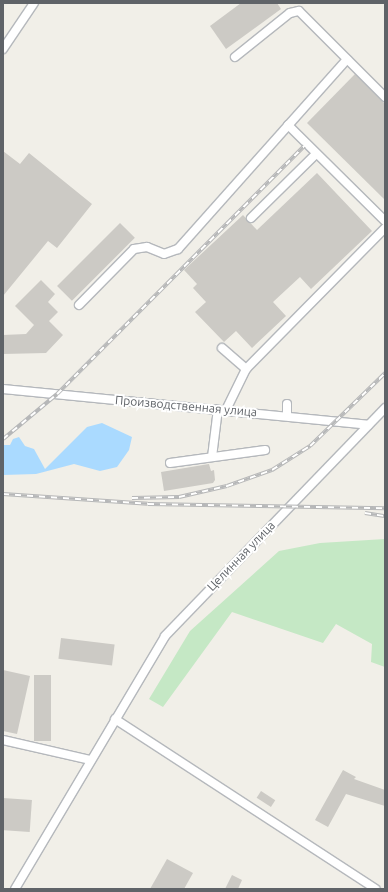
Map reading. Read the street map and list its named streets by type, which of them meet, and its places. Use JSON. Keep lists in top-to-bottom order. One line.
{"streets":{"street":["Производственная улица","Целинная улица"]},"crossings":[["Производственная улица","Целинная улица"]]}
